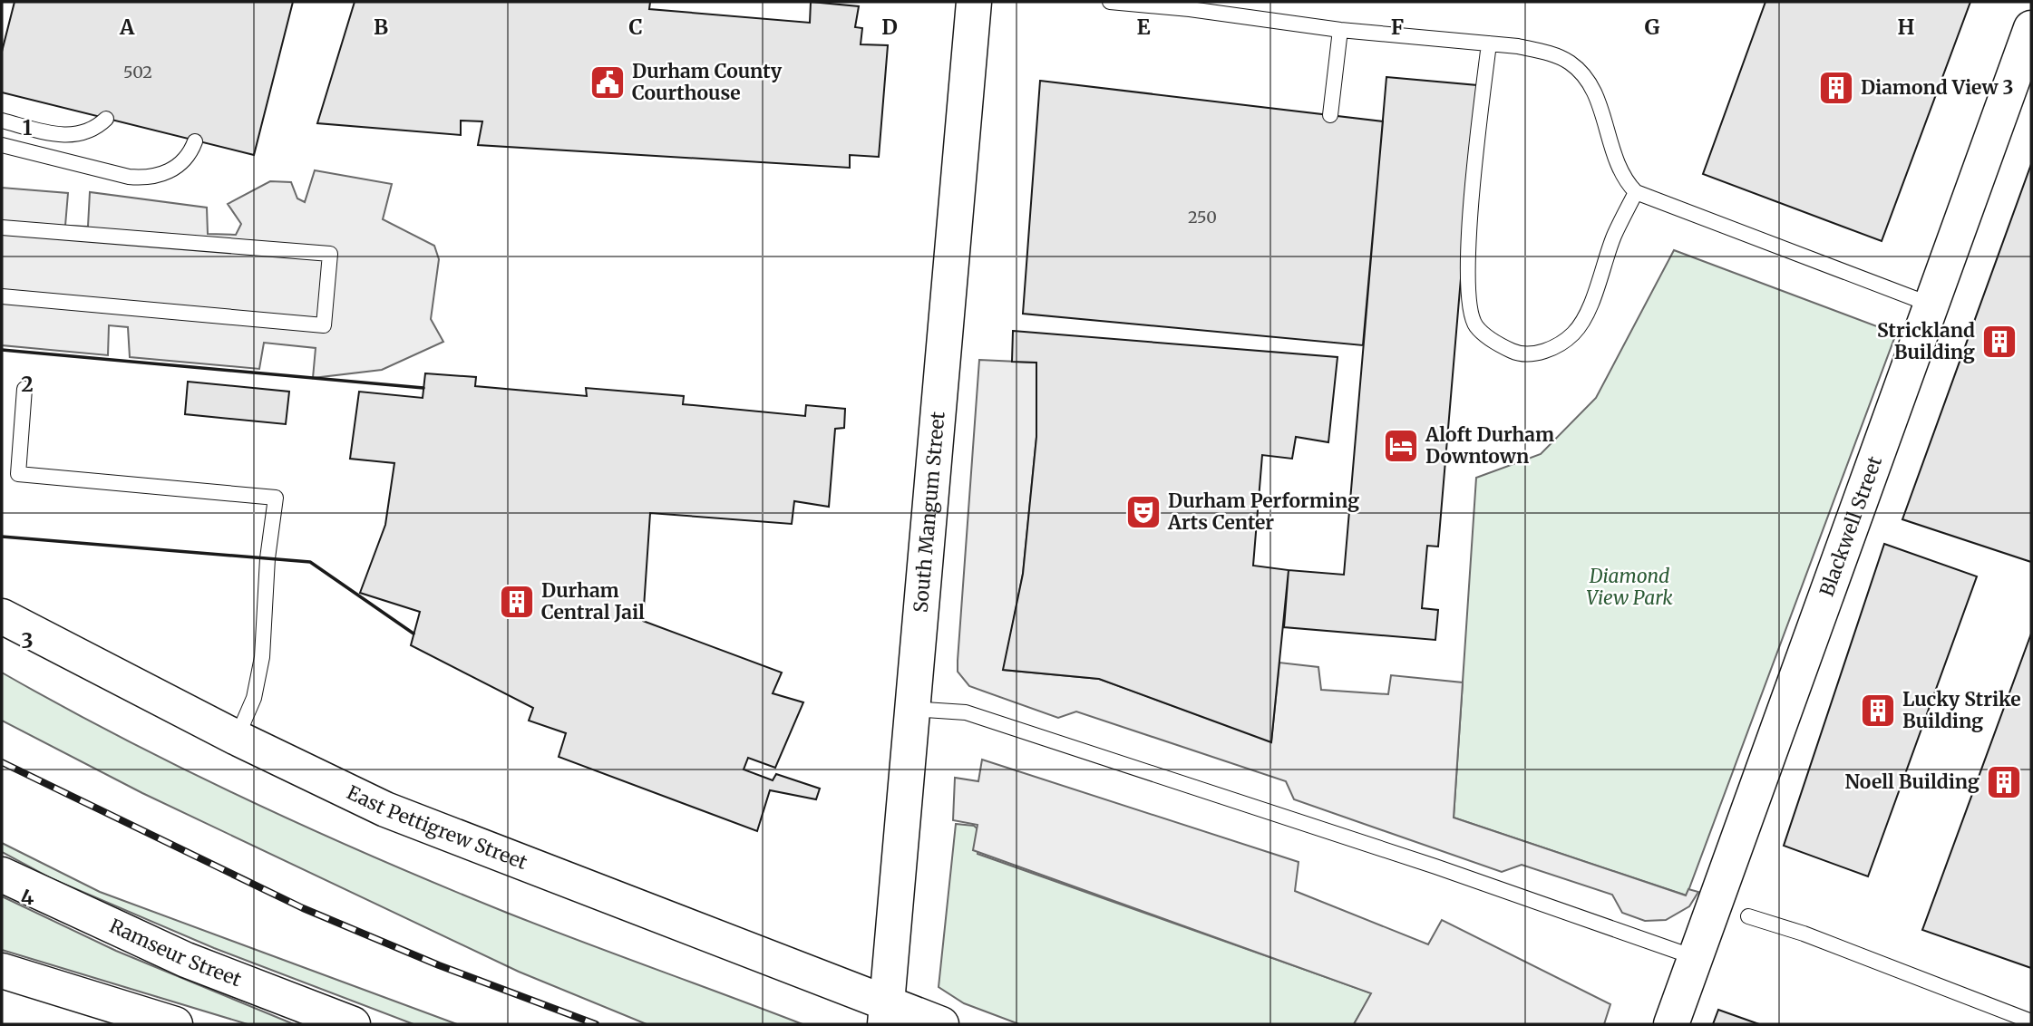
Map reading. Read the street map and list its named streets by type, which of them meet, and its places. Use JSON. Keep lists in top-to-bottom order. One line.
{"streets":{"street":["South Mangum Street","Blackwell Street","East Pettigrew Street","Ramseur Street"]},"crossings":[["South Mangum Street","East Pettigrew Street"]],"parks":["Diamond View Park"],"places":{"public building":["Durham County Courthouse"],"building":["Diamond View 3","Strickland Building","Durham Central Jail","Lucky Strike Building","Noell Building"],"hotel":["Aloft Durham Downtown"],"theatre":["Durham Performing Arts Center"]},"house_numbers":["502","250"],"grid":{"columns":["A","B","C","D","E","F","G","H"],"rows":["1","2","3","4"]}}
